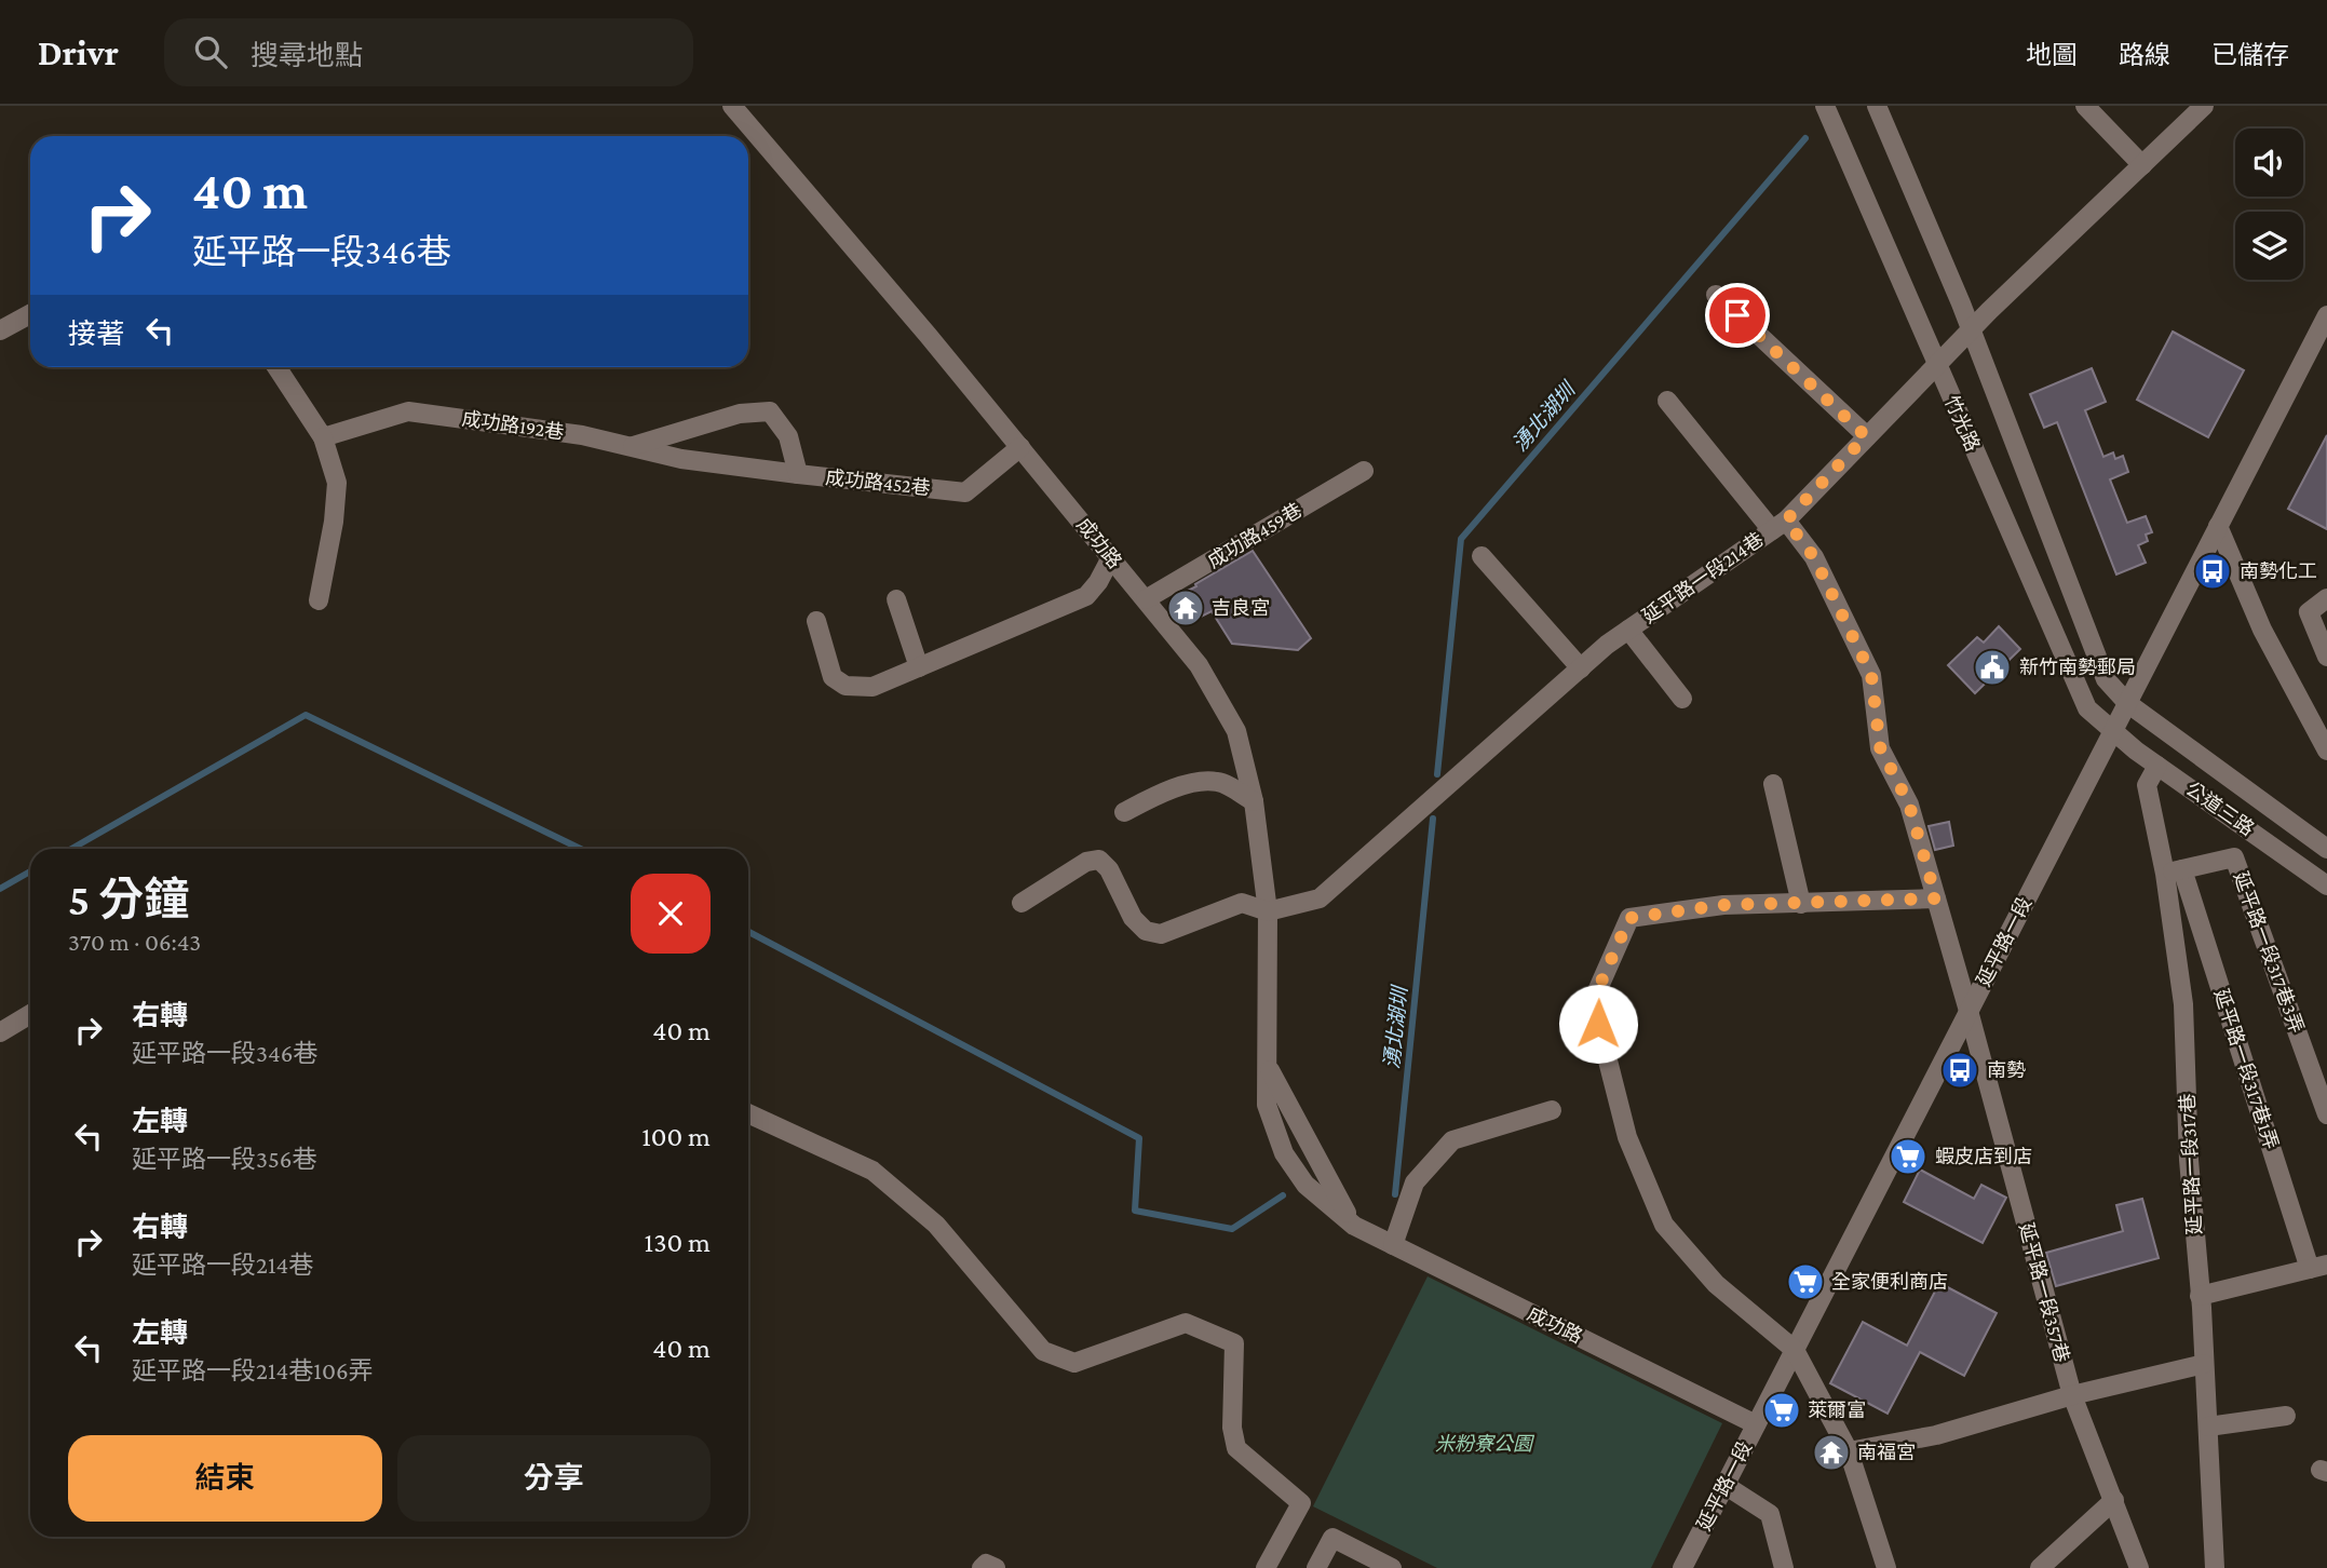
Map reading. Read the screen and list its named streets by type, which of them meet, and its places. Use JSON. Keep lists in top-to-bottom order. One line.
{"streets":{"street":["竹光路","成功路192巷","成功路452巷","成功路459巷","成功路","延平路一段214巷","公道三路","延平路一段","延平路一段317巷3弄","延平路一段317巷1弄","延平路一段317巷","延平路一段357巷"]},"crossings":[["竹光路","延平路一段214巷"],["竹光路","公道三路"],["竹光路","延平路一段"],["成功路192巷","成功路452巷"],["成功路452巷","成功路"],["成功路459巷","成功路"],["成功路","延平路一段214巷"],["成功路","延平路一段"],["延平路一段214巷","延平路一段357巷"],["公道三路","延平路一段"],["公道三路","延平路一段317巷"],["延平路一段","延平路一段357巷"],["延平路一段317巷3弄","延平路一段317巷1弄"],["延平路一段317巷3弄","延平路一段317巷"],["延平路一段317巷1弄","延平路一段317巷"]],"water":["湧北湖圳"],"parks":["米粉寮公園"],"places":{"bus stop":["南勢化工","南勢"],"temple":["吉良宮","南福宮"],"public building":["新竹南勢郵局"],"supermarket":["蝦皮店到店","全家便利商店","萊爾富"]},"page":{"header":"Drivr","search":"搜尋地點","nav":["地圖","路線","已儲存"],"turn":["40 m","延平路一段346巷"],"then":"接著","heading":["5 分鐘","370 m · 06:43"],"list":[{"name":"右轉","note":"延平路一段346巷","value":"40 m"},{"name":"左轉","note":"延平路一段356巷","value":"100 m"},{"name":"右轉","note":"延平路一段214巷","value":"130 m"},{"name":"左轉","note":"延平路一段214巷106弄","value":"40 m"}],"buttons":["結束","分享"]}}
